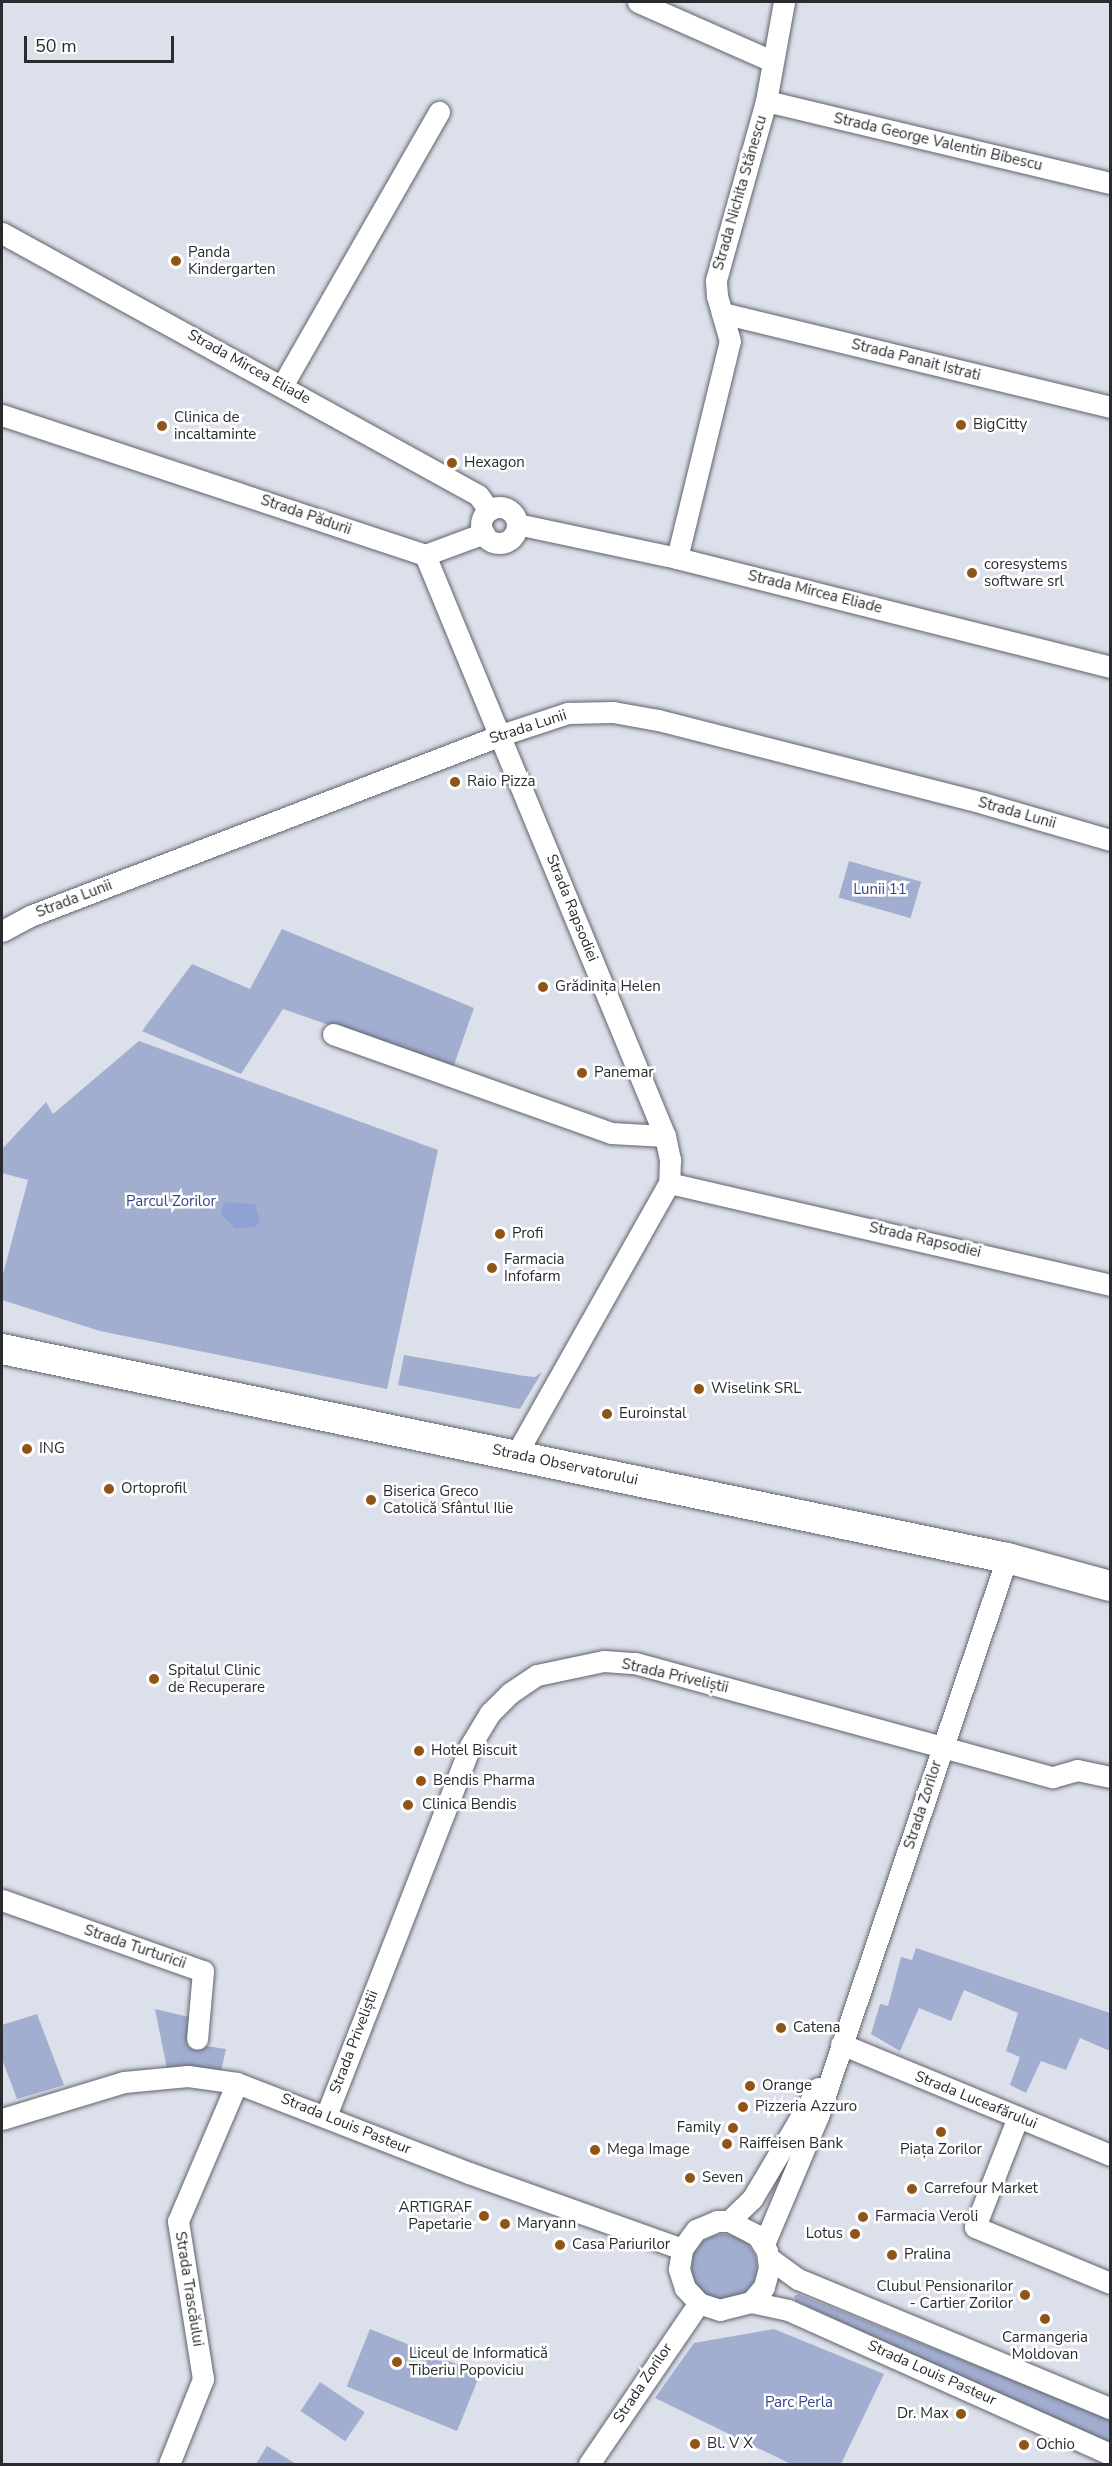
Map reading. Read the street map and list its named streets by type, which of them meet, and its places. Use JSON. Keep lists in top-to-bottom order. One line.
{"streets":{"main road":["Strada Observatorului"],"street":["Strada George Valentin Bibescu","Strada Nichita Stănescu","Strada Panait Istrati","Strada Mircea Eliade","Strada Pădurii","Strada Lunii","Strada Rapsodiei","Strada Priveliștii","Strada Zorilor","Strada Turturicii","Strada Luceafărului","Strada Louis Pasteur","Strada Trascăului"]},"crossings":[["Strada George Valentin Bibescu","Strada Nichita Stănescu"],["Strada Nichita Stănescu","Strada Panait Istrati"],["Strada Nichita Stănescu","Strada Mircea Eliade"],["Strada Lunii","Strada Rapsodiei"],["Strada Observatorului","Strada Zorilor"],["Strada Priveliștii","Strada Zorilor"],["Strada Priveliștii","Strada Louis Pasteur"],["Strada Zorilor","Strada Luceafărului"],["Strada Zorilor","Strada Louis Pasteur"],["Strada Louis Pasteur","Strada Trascăului"]],"parks":["Lunii 11","Parcul Zorilor","Parc Perla"],"places":["Panda Kindergarten","BigCitty","Clinica de incaltaminte","Hexagon","coresystems software srl","Raio Pizza","Grădinița Helen","Panemar","Profi","Farmacia Infofarm","Wiselink SRL","Euroinstal","ING","Ortoprofil","Biserica Greco Catolică Sfântul Ilie","Spitalul Clinic de Recuperare","Hotel Biscuit","Bendis Pharma","Clinica Bendis","Catena","Orange","Pizzeria Azzuro","Family","Piața Zorilor","Raiffeisen Bank","Mega Image","Seven","Carrefour Market","ARTIGRAF Papetarie","Farmacia Veroli","Maryann","Lotus","Casa Pariurilor","Pralina","Clubul Pensionarilor - Cartier Zorilor","Carmangeria Moldovan","Liceul de Informatică Tiberiu Popoviciu","Dr. Max","Bl. V X","Ochio"],"scale_bar":"50 m"}
